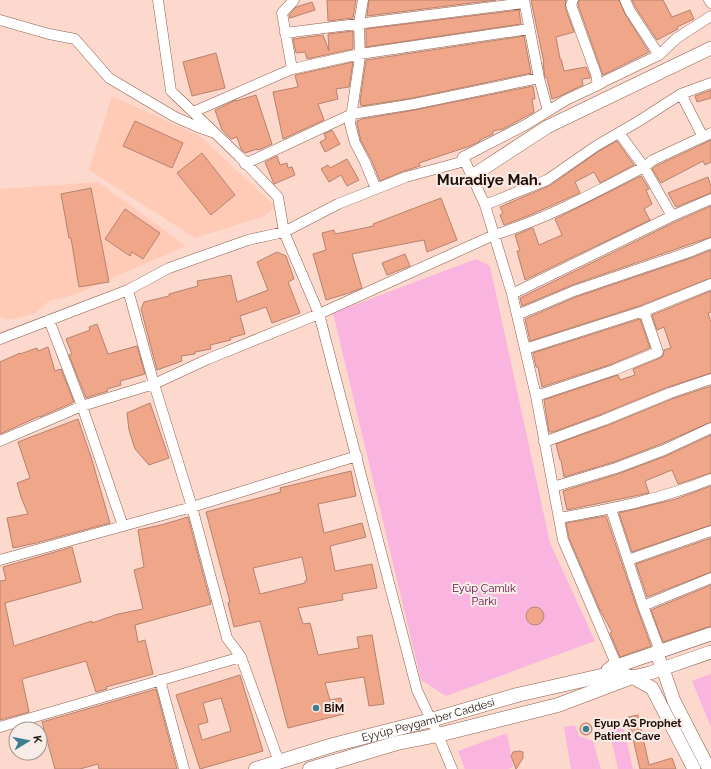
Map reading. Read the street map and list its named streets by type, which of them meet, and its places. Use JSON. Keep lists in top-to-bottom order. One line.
{"streets":{"main road":["Eyyüp Peygamber Caddesi"]},"districts":["Muradiye Mah."],"parks":["Eyüp Çamlık Parkı"],"places":["BİM","Eyup AS Prophet Patient Cave"],"north":"right"}
